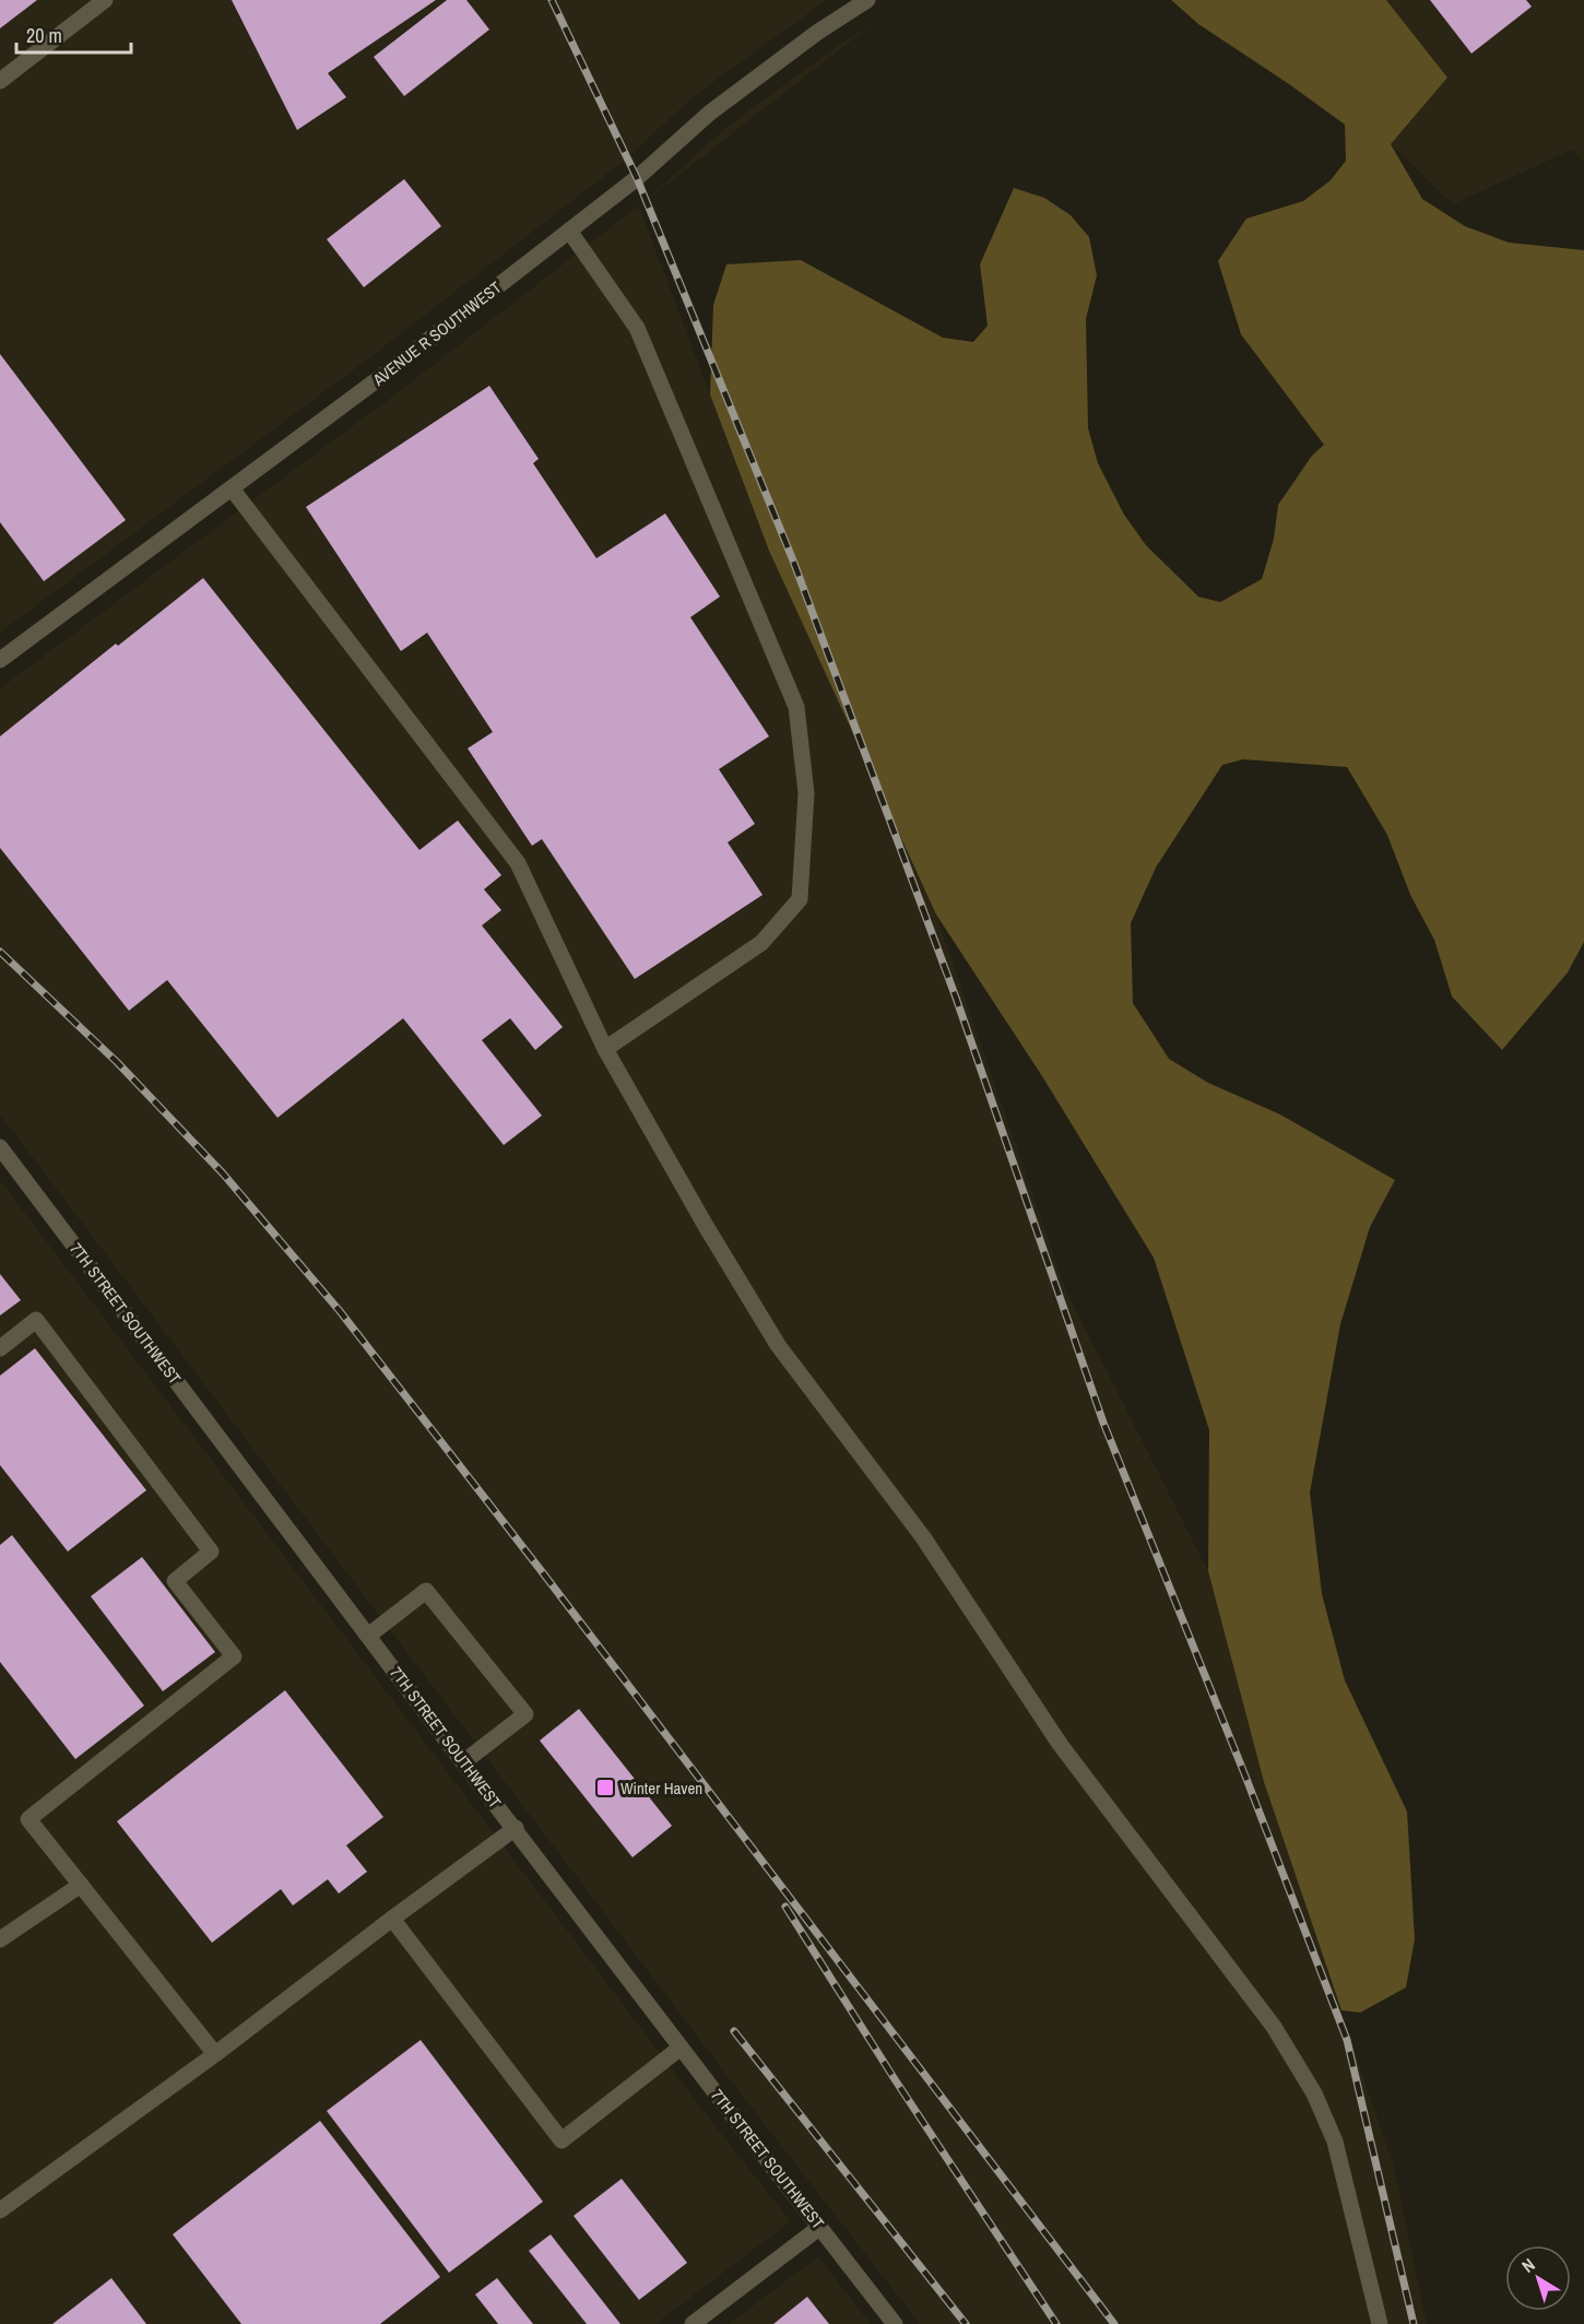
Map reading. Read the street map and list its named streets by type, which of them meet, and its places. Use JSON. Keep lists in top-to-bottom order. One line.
{"streets":{"street":["AVENUE R SOUTHWEST","7TH STREET SOUTHWEST"]},"places":{"transit":["Winter Haven"]},"scale_bar":"20 m","north":"top left"}
